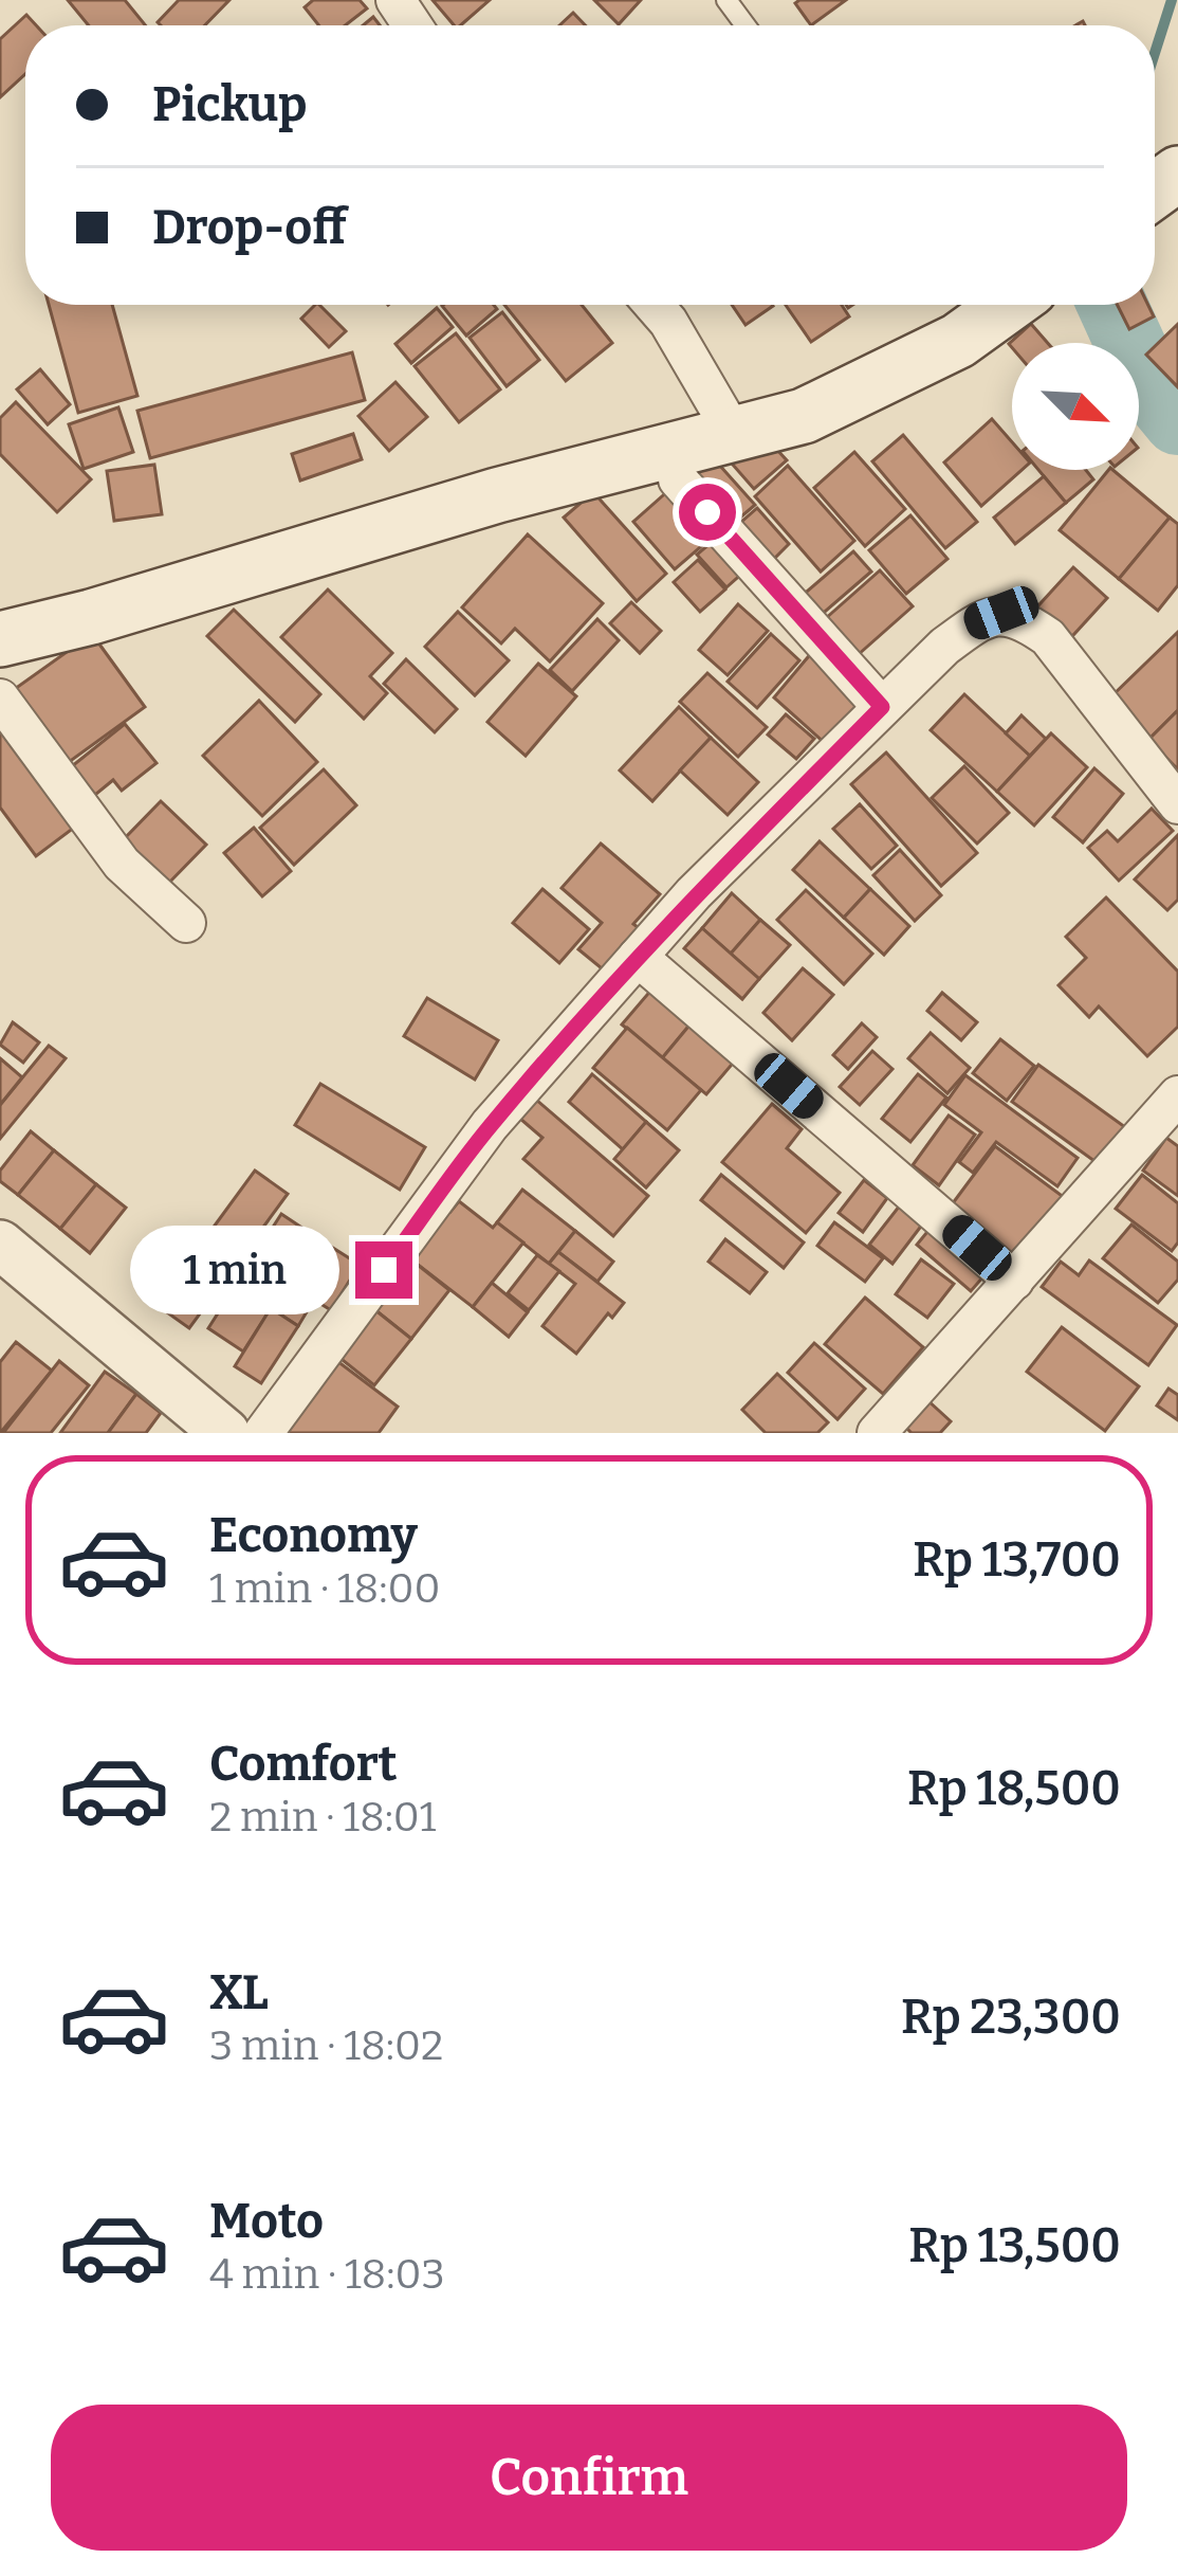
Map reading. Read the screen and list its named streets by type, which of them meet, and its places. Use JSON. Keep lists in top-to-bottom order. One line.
{"north":"bottom right","page":{"banner":["Pickup","Drop-off"],"bubble":"1 min","list":[{"name":"Economy","note":"1 min · 18:00","value":"Rp 13,700"},{"name":"Comfort","note":"2 min · 18:01","value":"Rp 18,500"},{"name":"XL","note":"3 min · 18:02","value":"Rp 23,300"},{"name":"Moto","note":"4 min · 18:03","value":"Rp 13,500"}],"buttons":"Confirm"}}
